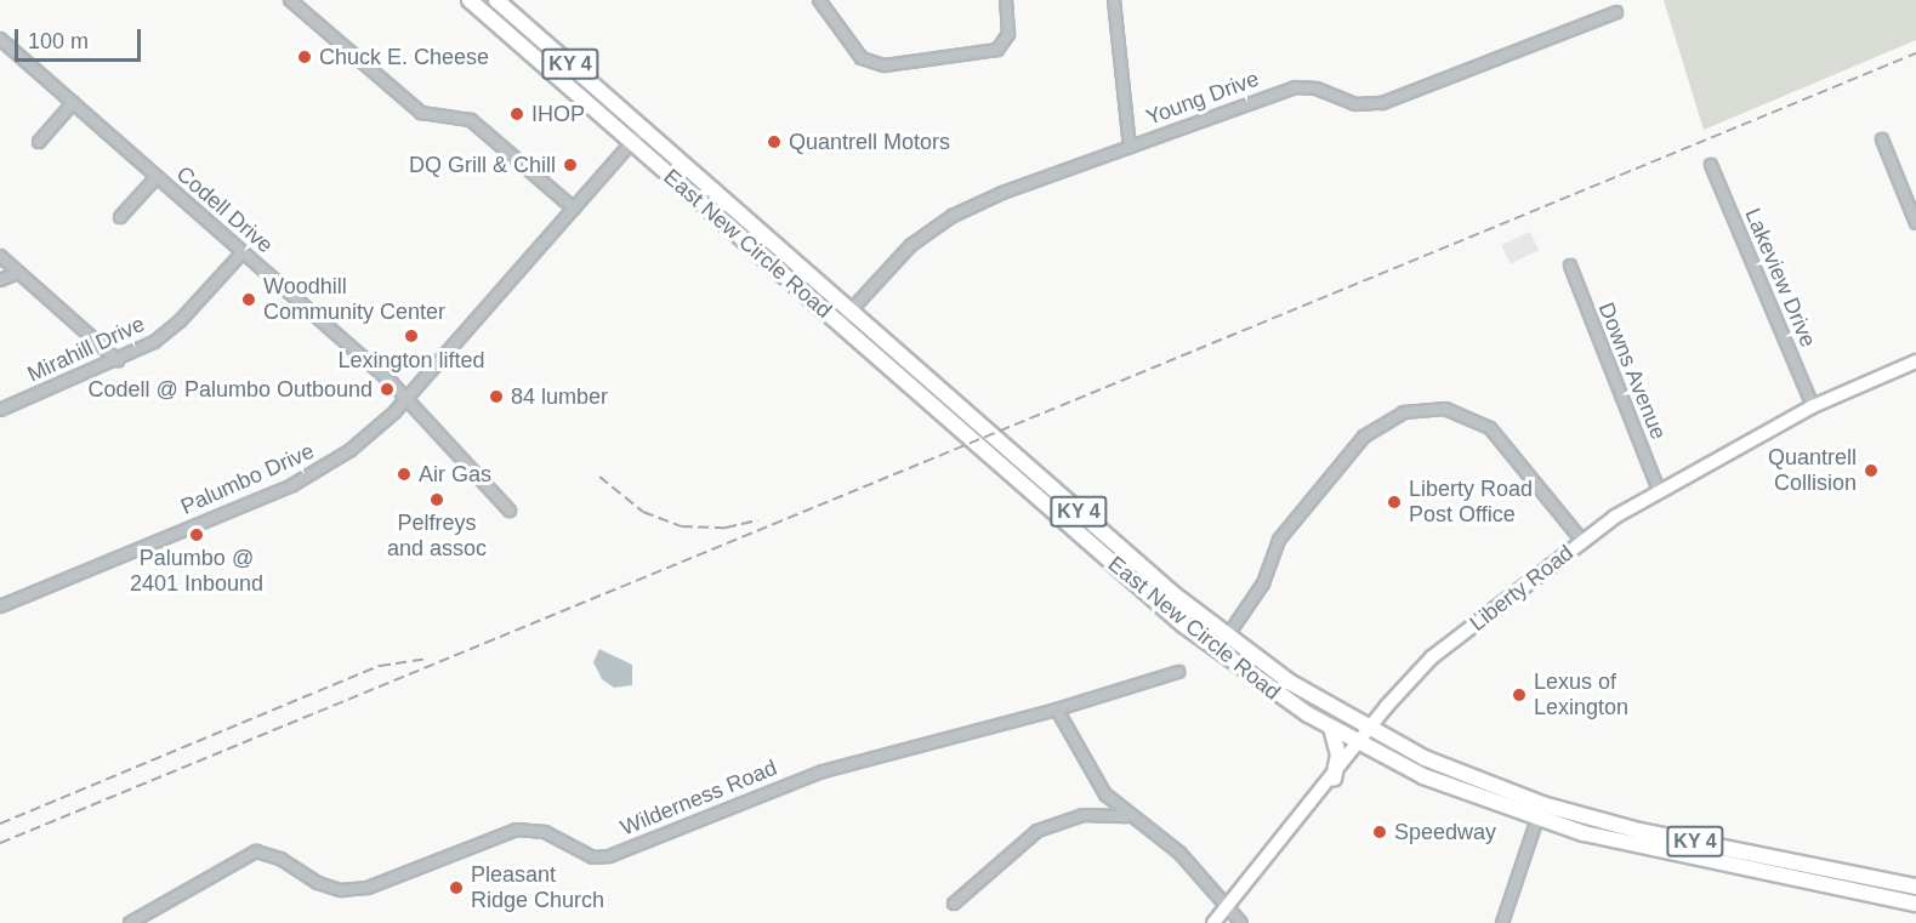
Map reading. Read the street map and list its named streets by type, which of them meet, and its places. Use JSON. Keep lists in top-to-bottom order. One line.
{"streets":{"highway":["KY 4","East New Circle Road"],"main road":["Liberty Road"],"street":["Young Drive","Codell Drive","Lakeview Drive","Mirahill Drive","Downs Avenue","Palumbo Drive","Wilderness Road"]},"crossings":[["Young Drive","East New Circle Road"],["Codell Drive","Mirahill Drive"],["Codell Drive","Palumbo Drive"],["East New Circle Road","Palumbo Drive"],["East New Circle Road","Liberty Road"],["Lakeview Drive","Liberty Road"],["Downs Avenue","Liberty Road"]],"places":["Chuck E. Cheese","IHOP","Quantrell Motors","DQ Grill & Chill","Woodhill Community Center","Lexington lifted","Codell @ Palumbo Outbound","84 lumber","Quantrell Collision","Air Gas","Pelfreys and assoc","Liberty Road Post Office","Palumbo @ 2401 Inbound","Lexus of Lexington","Speedway","Pleasant Ridge Church"],"scale_bar":"100 m"}
